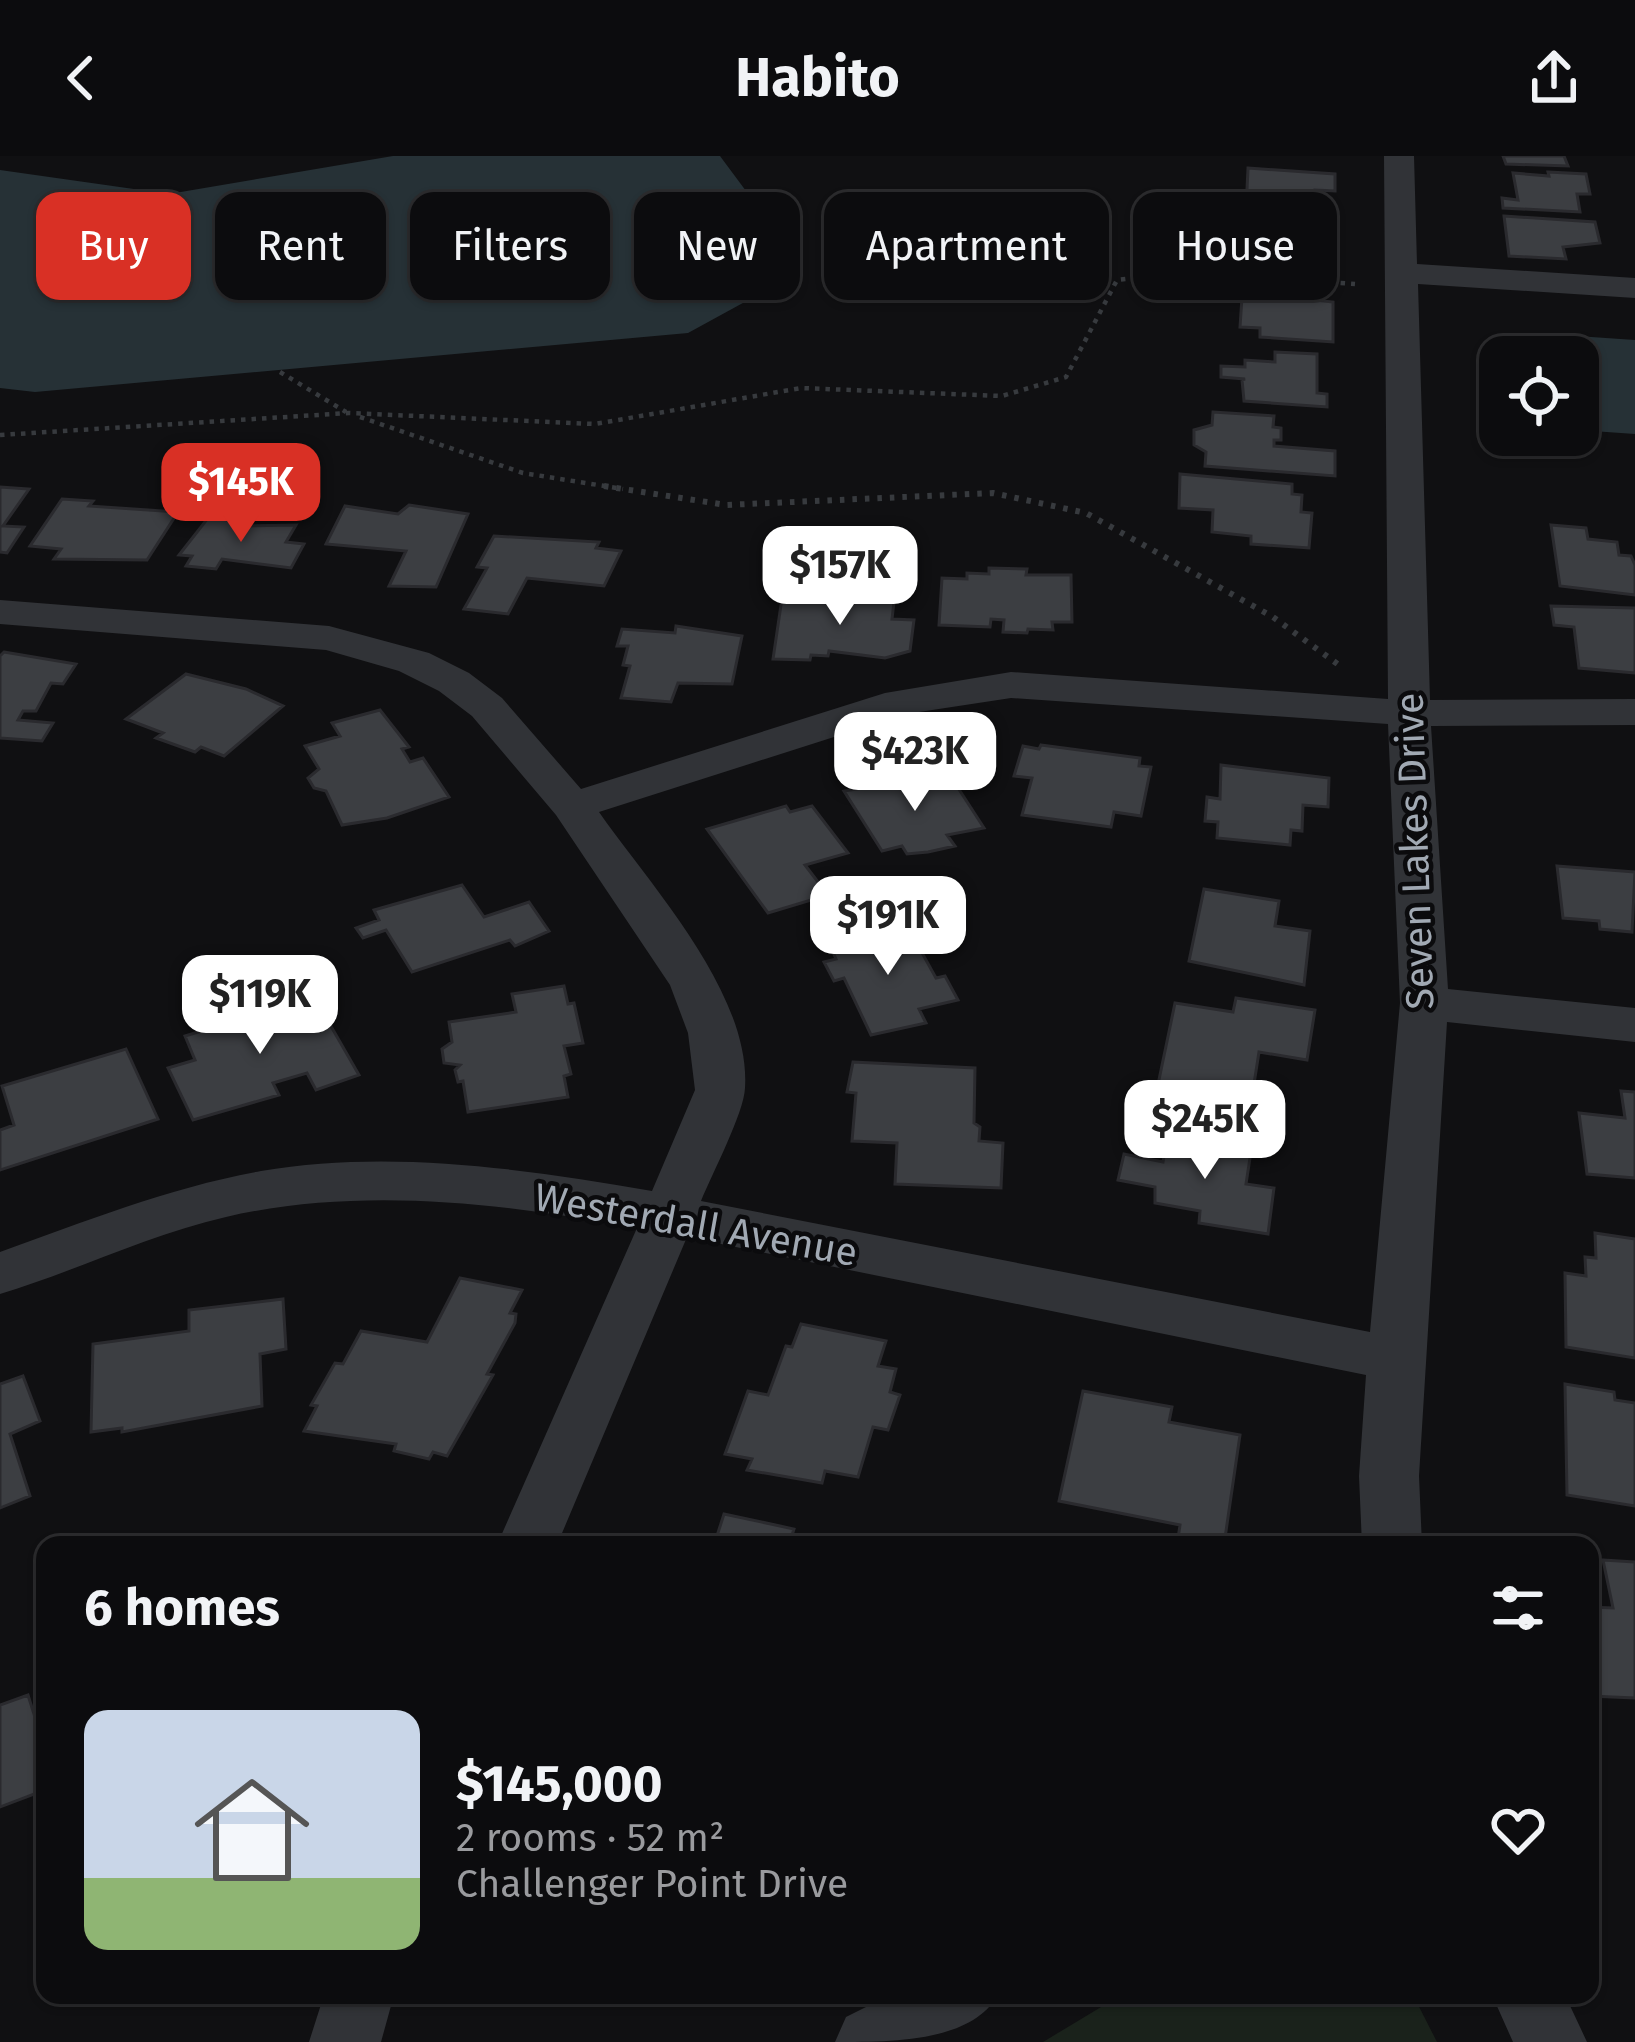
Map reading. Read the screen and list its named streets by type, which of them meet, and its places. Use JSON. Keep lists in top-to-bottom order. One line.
{"streets":{"street":["Seven Lakes Drive","Westerdall Avenue"]},"crossings":[["Seven Lakes Drive","Westerdall Avenue"]],"page":{"header":"Habito","chip":["Buy","Rent","Filters","New","Apartment","House"],"price":["$145K","$157K","$423K","$191K","$119K","$245K"],"heading":"6 homes","list":[{"name":"$145,000","note":"2 rooms · 52 m² · Challenger Point Drive"}]}}
